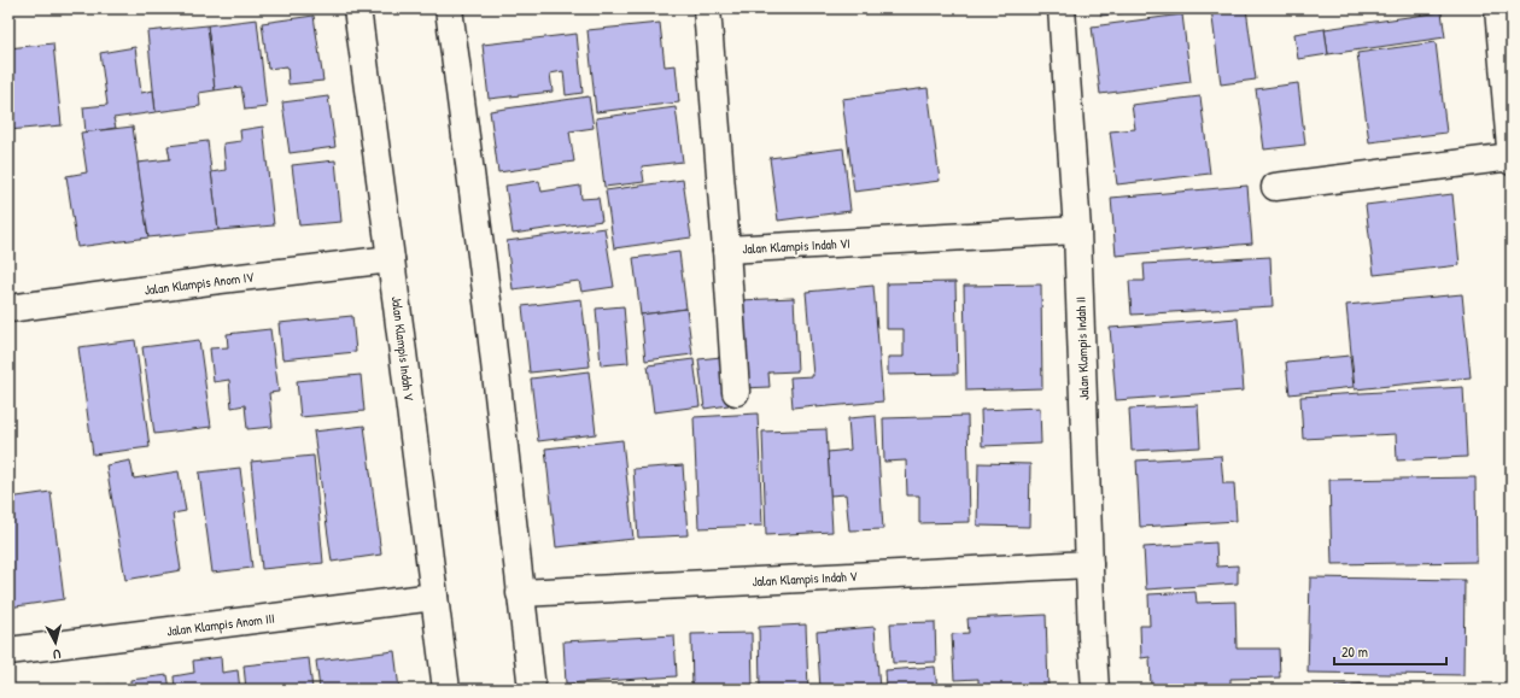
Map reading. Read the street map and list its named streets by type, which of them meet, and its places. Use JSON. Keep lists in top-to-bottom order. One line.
{"streets":{"street":["Jalan Klampis Indah VI","Jalan Klampis Anom IV","Jalan Klampis Indah V","Jalan Klampis Indah II","Jalan Klampis Anom III"]},"crossings":[["Jalan Klampis Indah VI","Jalan Klampis Indah II"],["Jalan Klampis Anom IV","Jalan Klampis Indah V"],["Jalan Klampis Indah V","Jalan Klampis Indah II"],["Jalan Klampis Indah V","Jalan Klampis Anom III"]],"scale_bar":"20 m","north":"bottom"}
